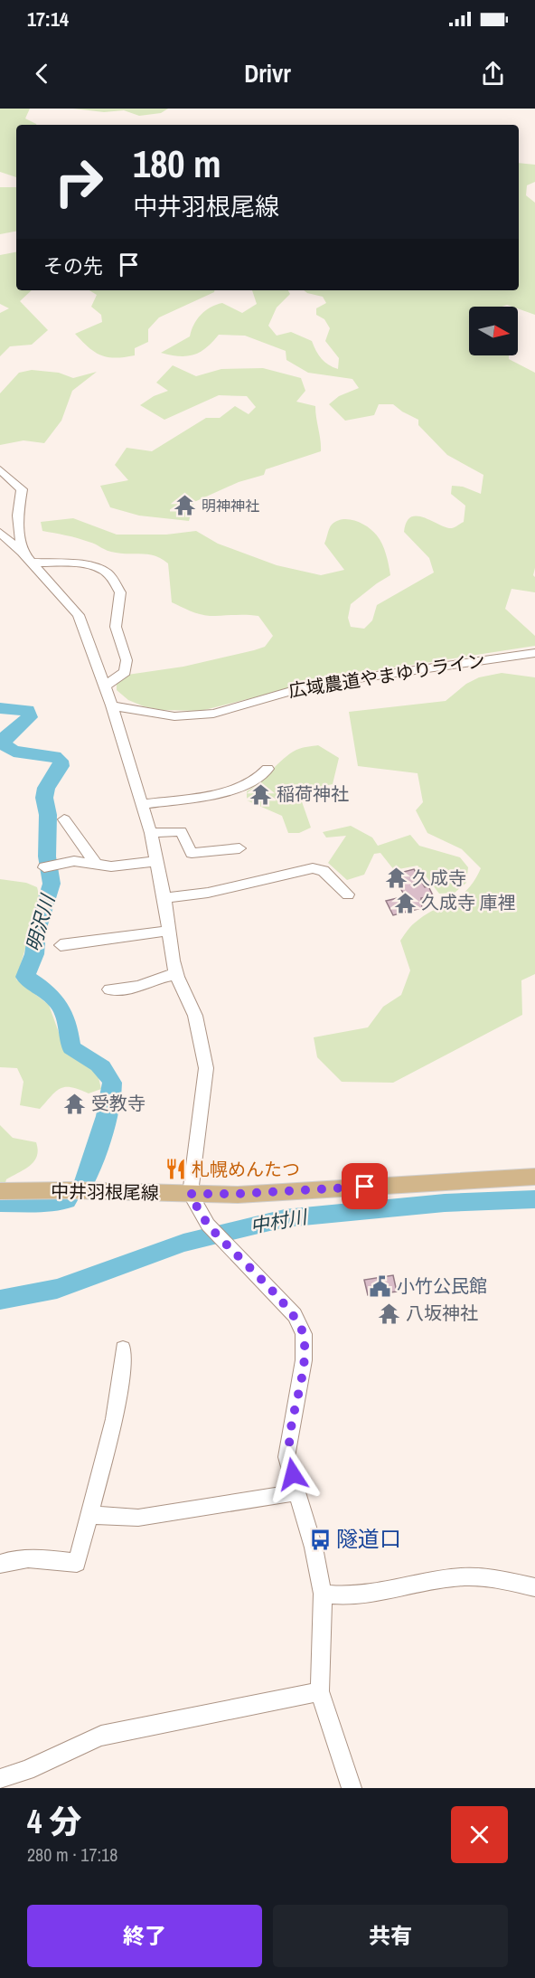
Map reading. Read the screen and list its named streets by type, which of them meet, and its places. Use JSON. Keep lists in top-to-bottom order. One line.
{"streets":{"main road":["中井羽根尾線"],"street":["広域農道やまゆりライン"]},"water":["明沢川","中村川"],"places":{"temple":["明神神社","稲荷神社","久成寺","久成寺 庫裡","受教寺","八坂神社"],"restaurant":["札幌めんたつ"],"public building":["小竹公民館"],"bus stop":["隧道口"]},"north":"right","page":{"status":"17:14","header":"Drivr","turn":["180 m","中井羽根尾線"],"then":"その先","heading":["4 分","280 m · 17:18"],"buttons":["終了","共有"]}}
